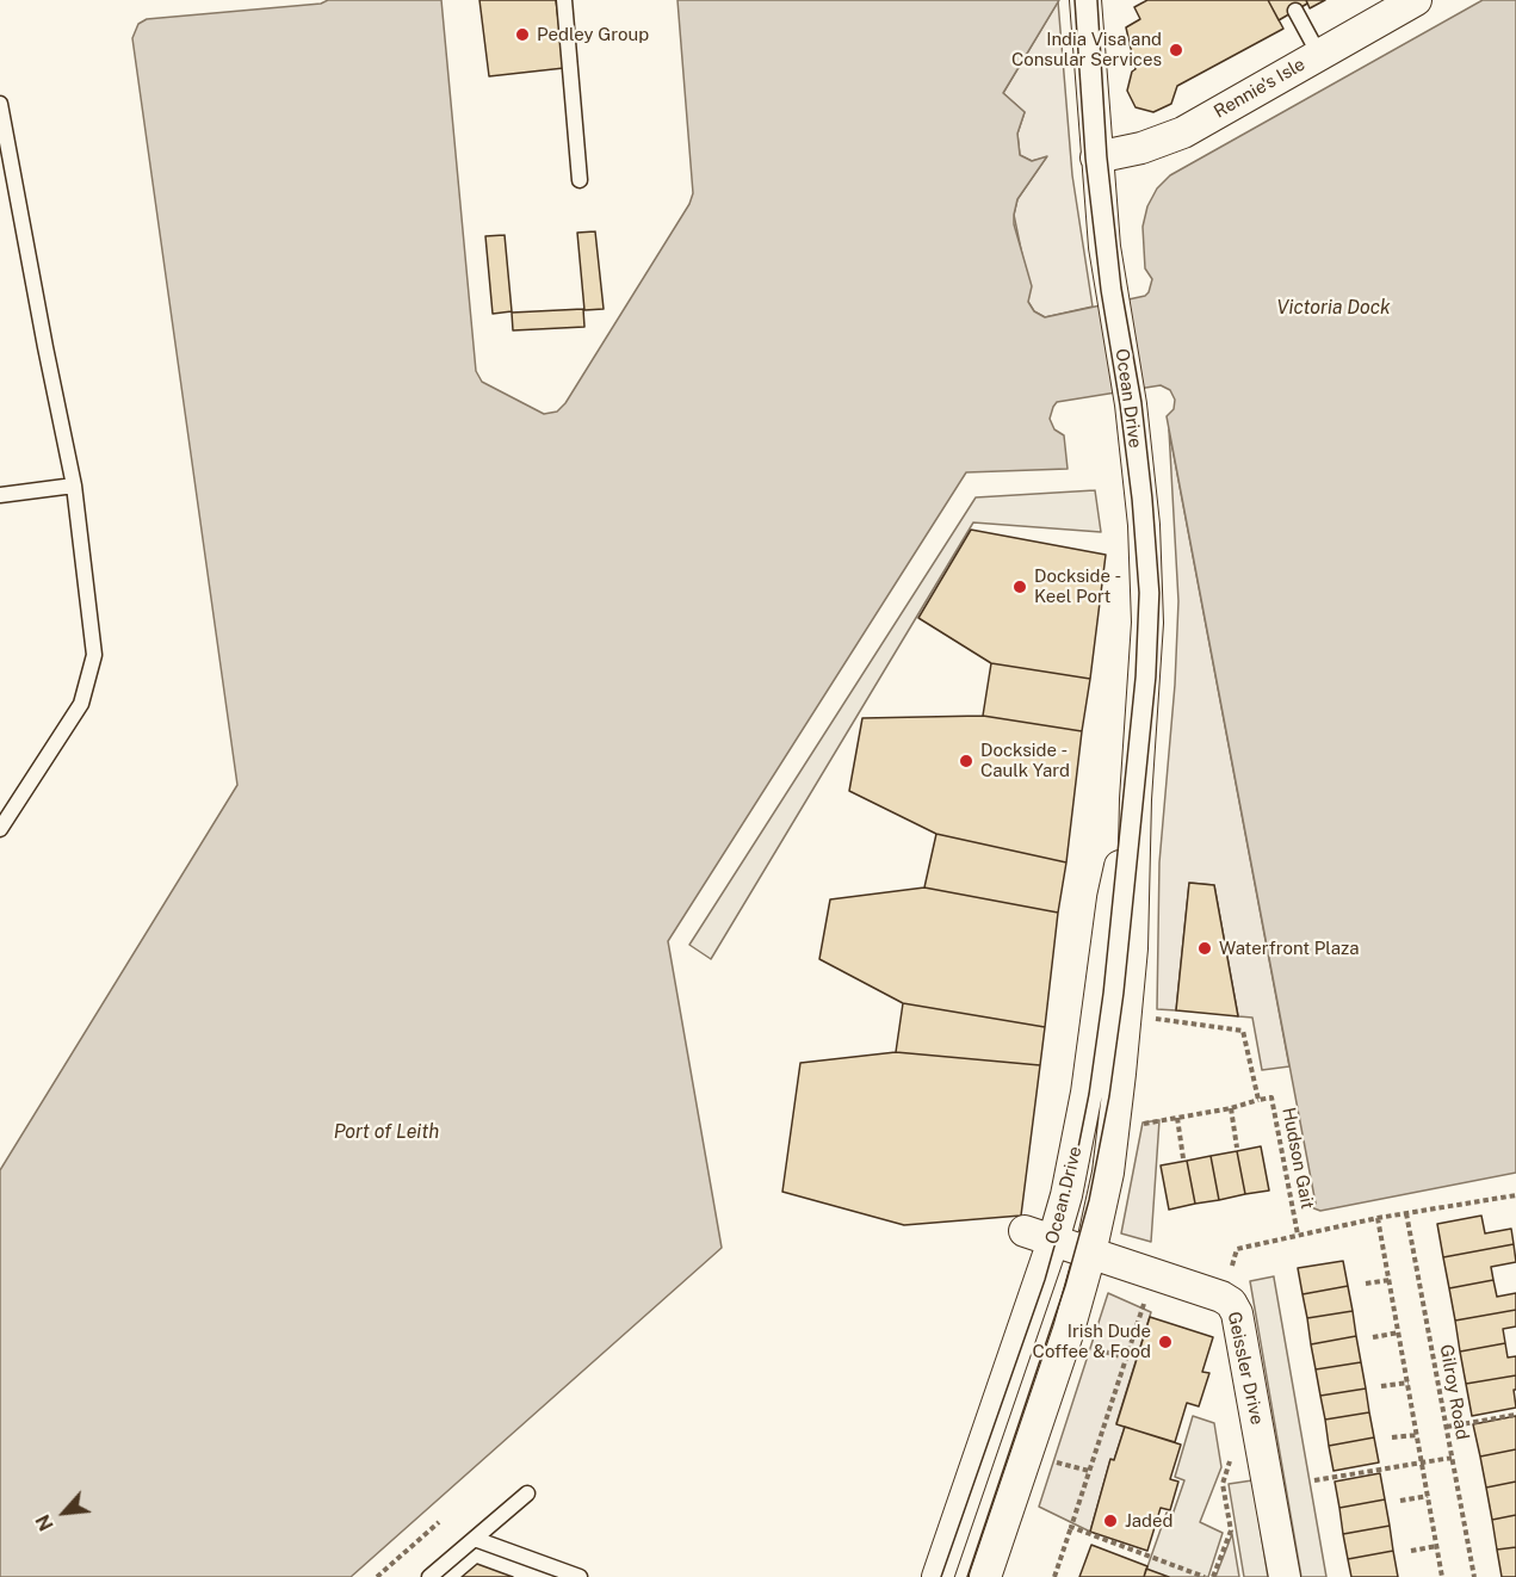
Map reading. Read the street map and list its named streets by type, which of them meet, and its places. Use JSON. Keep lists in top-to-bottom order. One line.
{"streets":{"street":["Rennie's Isle","Ocean Drive","Geissler Drive"],"path":["Hudson Gait","Gilroy Road"]},"crossings":[["Rennie's Isle","Ocean Drive"],["Ocean Drive","Geissler Drive"],["Hudson Gait","Geissler Drive"],["Hudson Gait","Gilroy Road"]],"water":["Victoria Dock","Port of Leith"],"places":["Pedley Group","India Visa and Consular Services","Dockside - Keel Port","Dockside - Caulk Yard","Waterfront Plaza","Irish Dude Coffee & Food","Jaded"],"north":"bottom left"}
